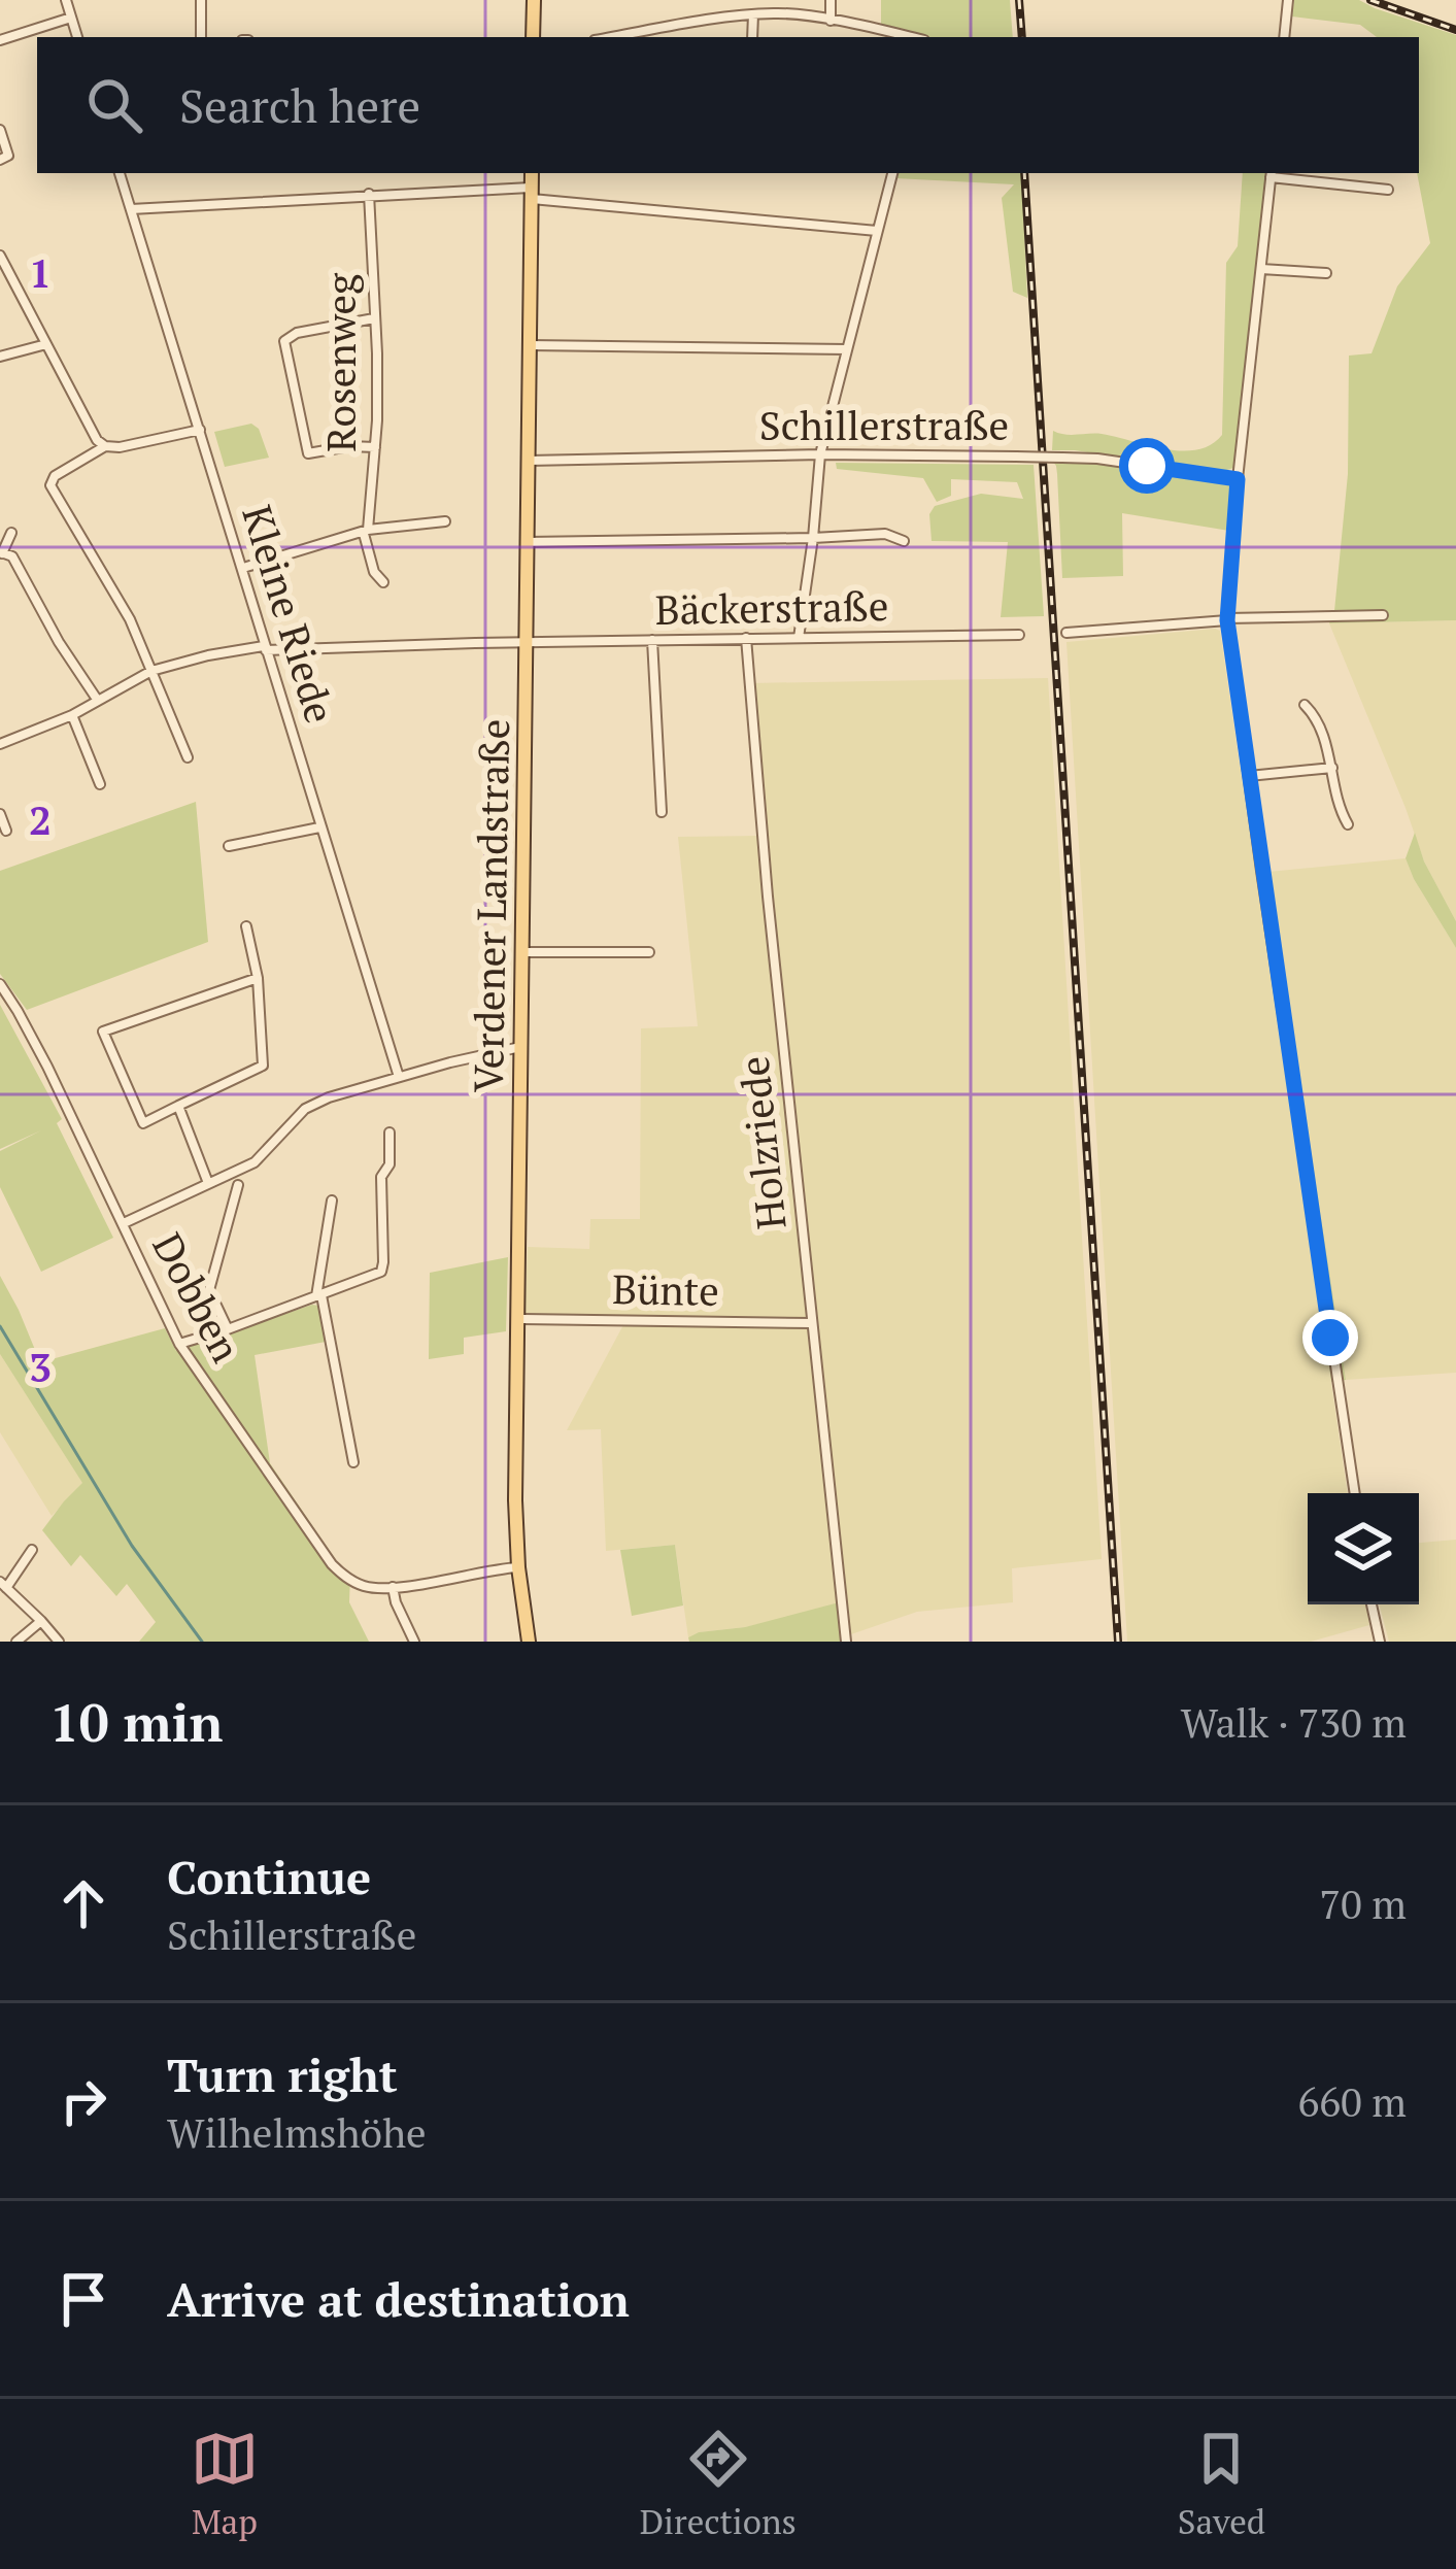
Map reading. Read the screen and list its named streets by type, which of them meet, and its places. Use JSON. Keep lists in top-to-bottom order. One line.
{"streets":{"main road":["Verdener Landstraße"],"street":["Rosenweg","Schillerstraße","Bäckerstraße","Kleine Riede","Holzriede","Bünte","Dobben"]},"crossings":[["Schillerstraße","Verdener Landstraße"],["Bäckerstraße","Kleine Riede"],["Bäckerstraße","Verdener Landstraße"],["Bäckerstraße","Holzriede"],["Verdener Landstraße","Bünte"],["Verdener Landstraße","Dobben"],["Holzriede","Bünte"]],"page":{"search":"Search here","heading":["10 min","Walk · 730 m"],"list":[["Continue","Schillerstraße","70 m"],["Turn right","Wilhelmshöhe","660 m"],"Arrive at destination"],"nav":["Map","Directions","Saved"]},"grid":{"rows":["1","2","3"]}}
